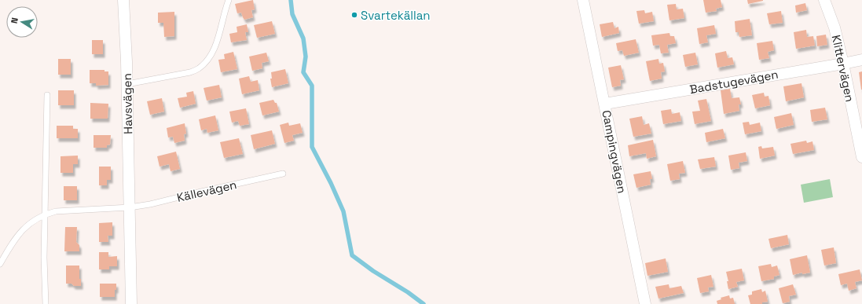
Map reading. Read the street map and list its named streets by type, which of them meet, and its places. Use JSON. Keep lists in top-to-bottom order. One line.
{"streets":{"street":["Klittervägen","Badstugevägen","Havsvägen","Campingvägen"],"lane":["Källevägen"]},"crossings":[["Klittervägen","Badstugevägen"],["Badstugevägen","Campingvägen"],["Havsvägen","Källevägen"]],"places":["Svartekällan"],"north":"left"}
